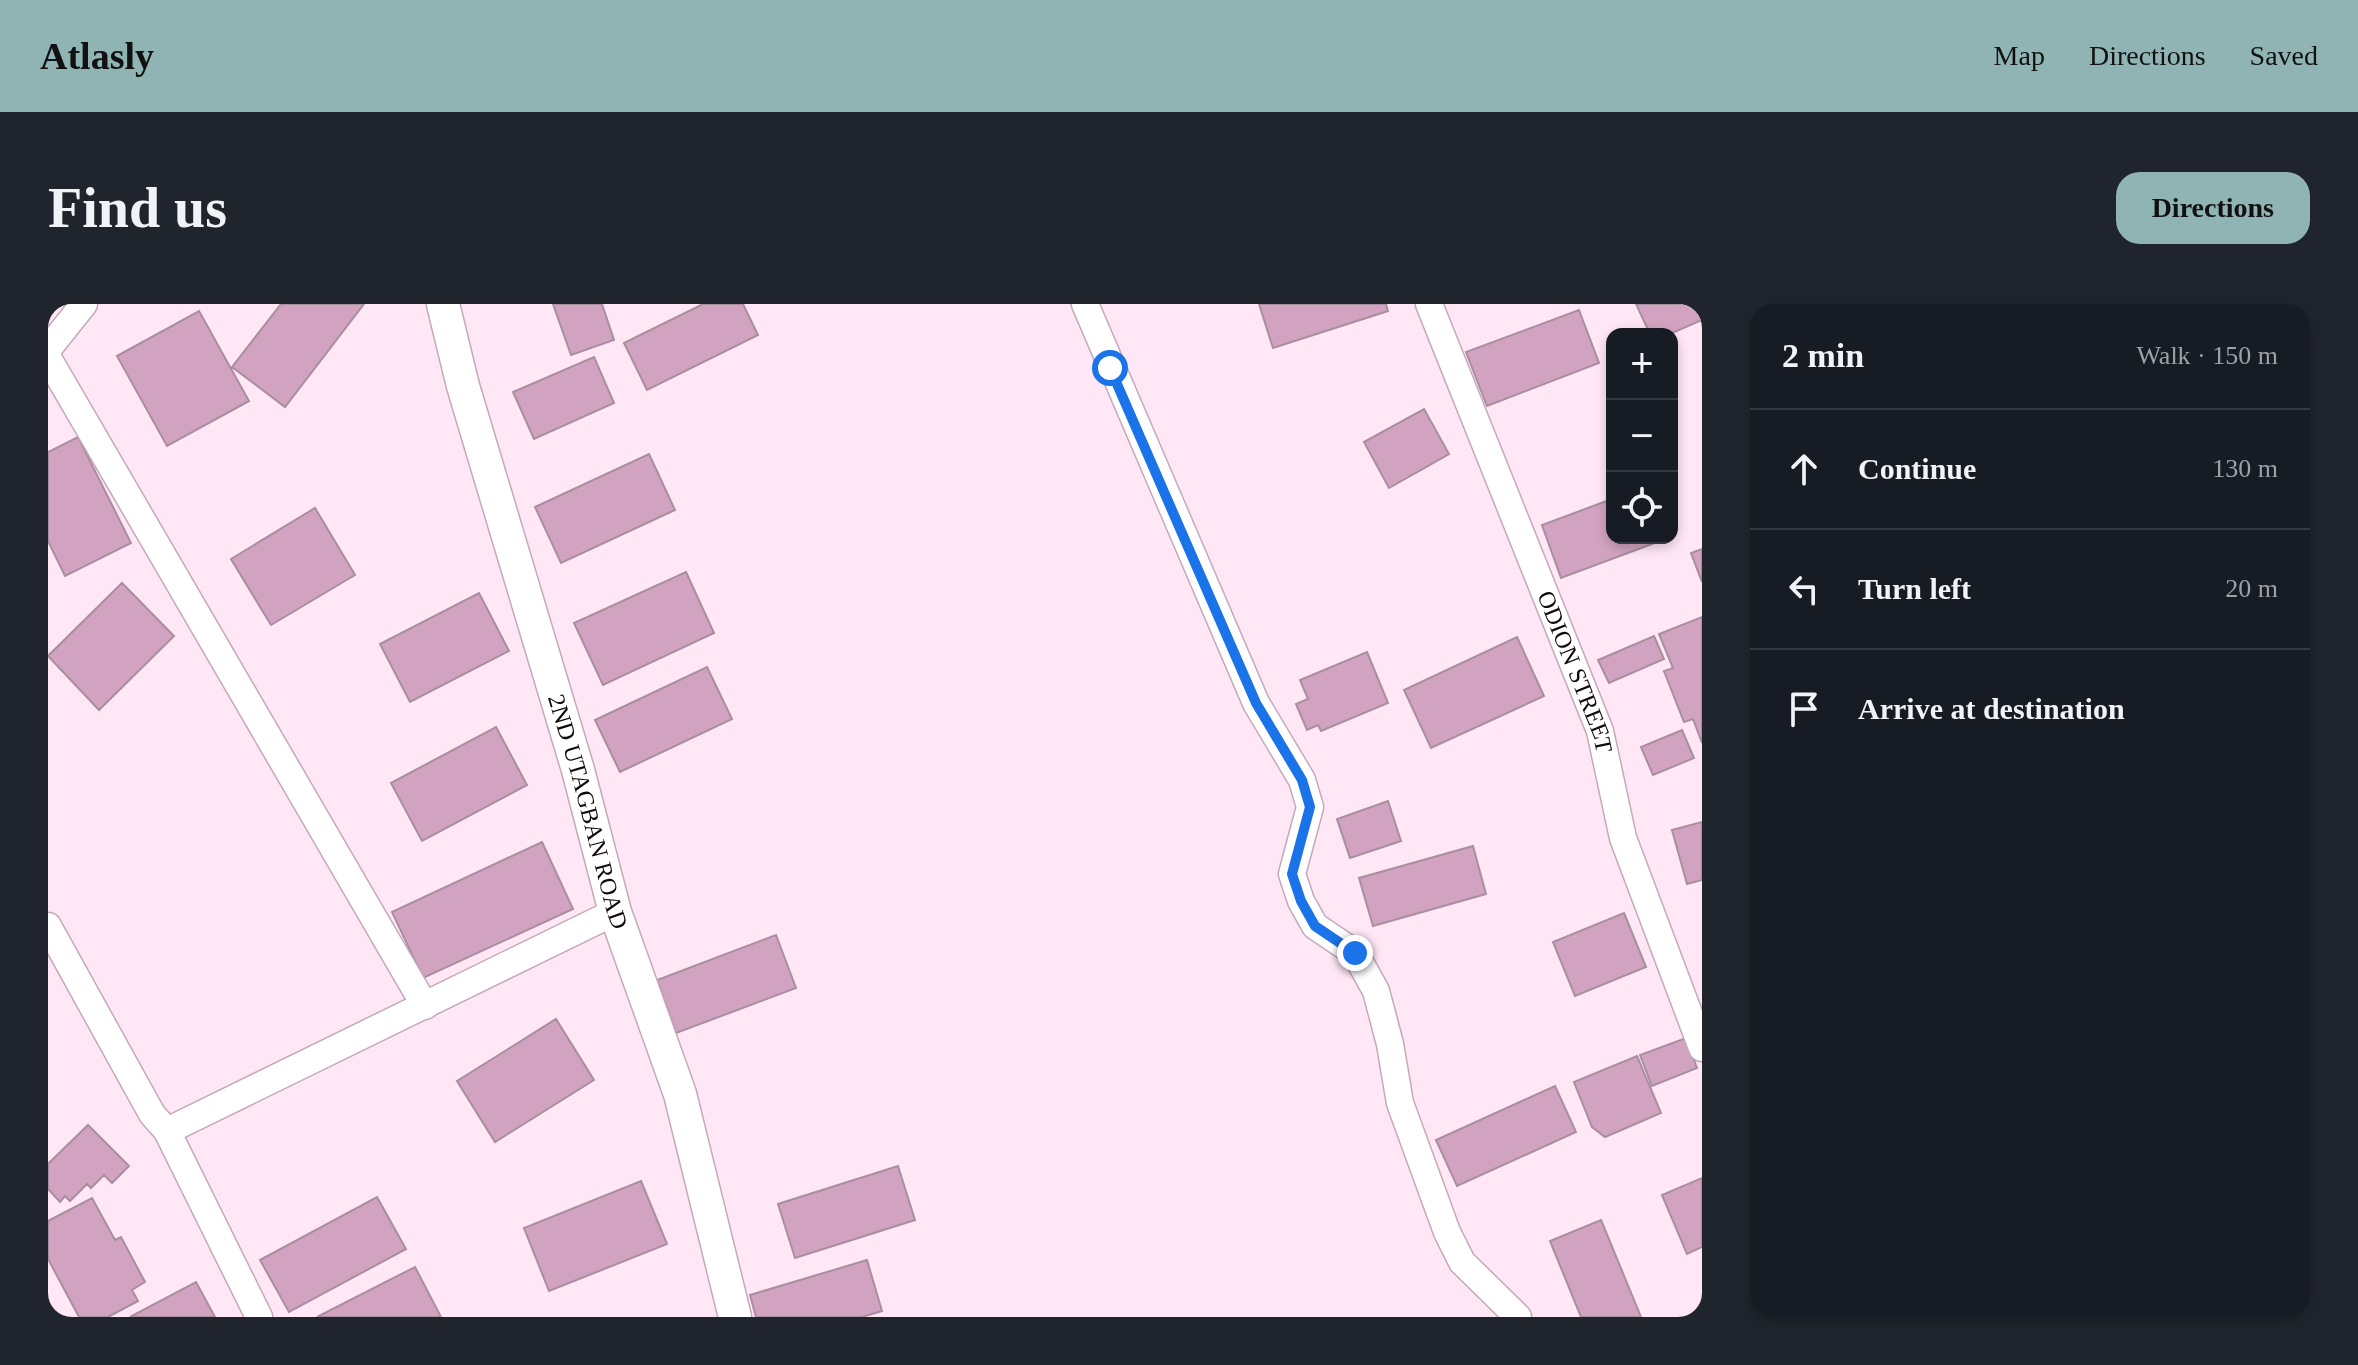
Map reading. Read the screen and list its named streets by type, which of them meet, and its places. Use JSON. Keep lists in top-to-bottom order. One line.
{"streets":{"street":["ODION STREET","2ND UTAGBAN ROAD"]},"page":{"header":"Atlasly","nav":["Map","Directions","Saved"],"buttons":"Directions","title":"Find us","heading":["2 min","Walk · 150 m"],"map_buttons":["+","−"],"list":[["Continue","130 m"],["Turn left","20 m"],"Arrive at destination"]}}
